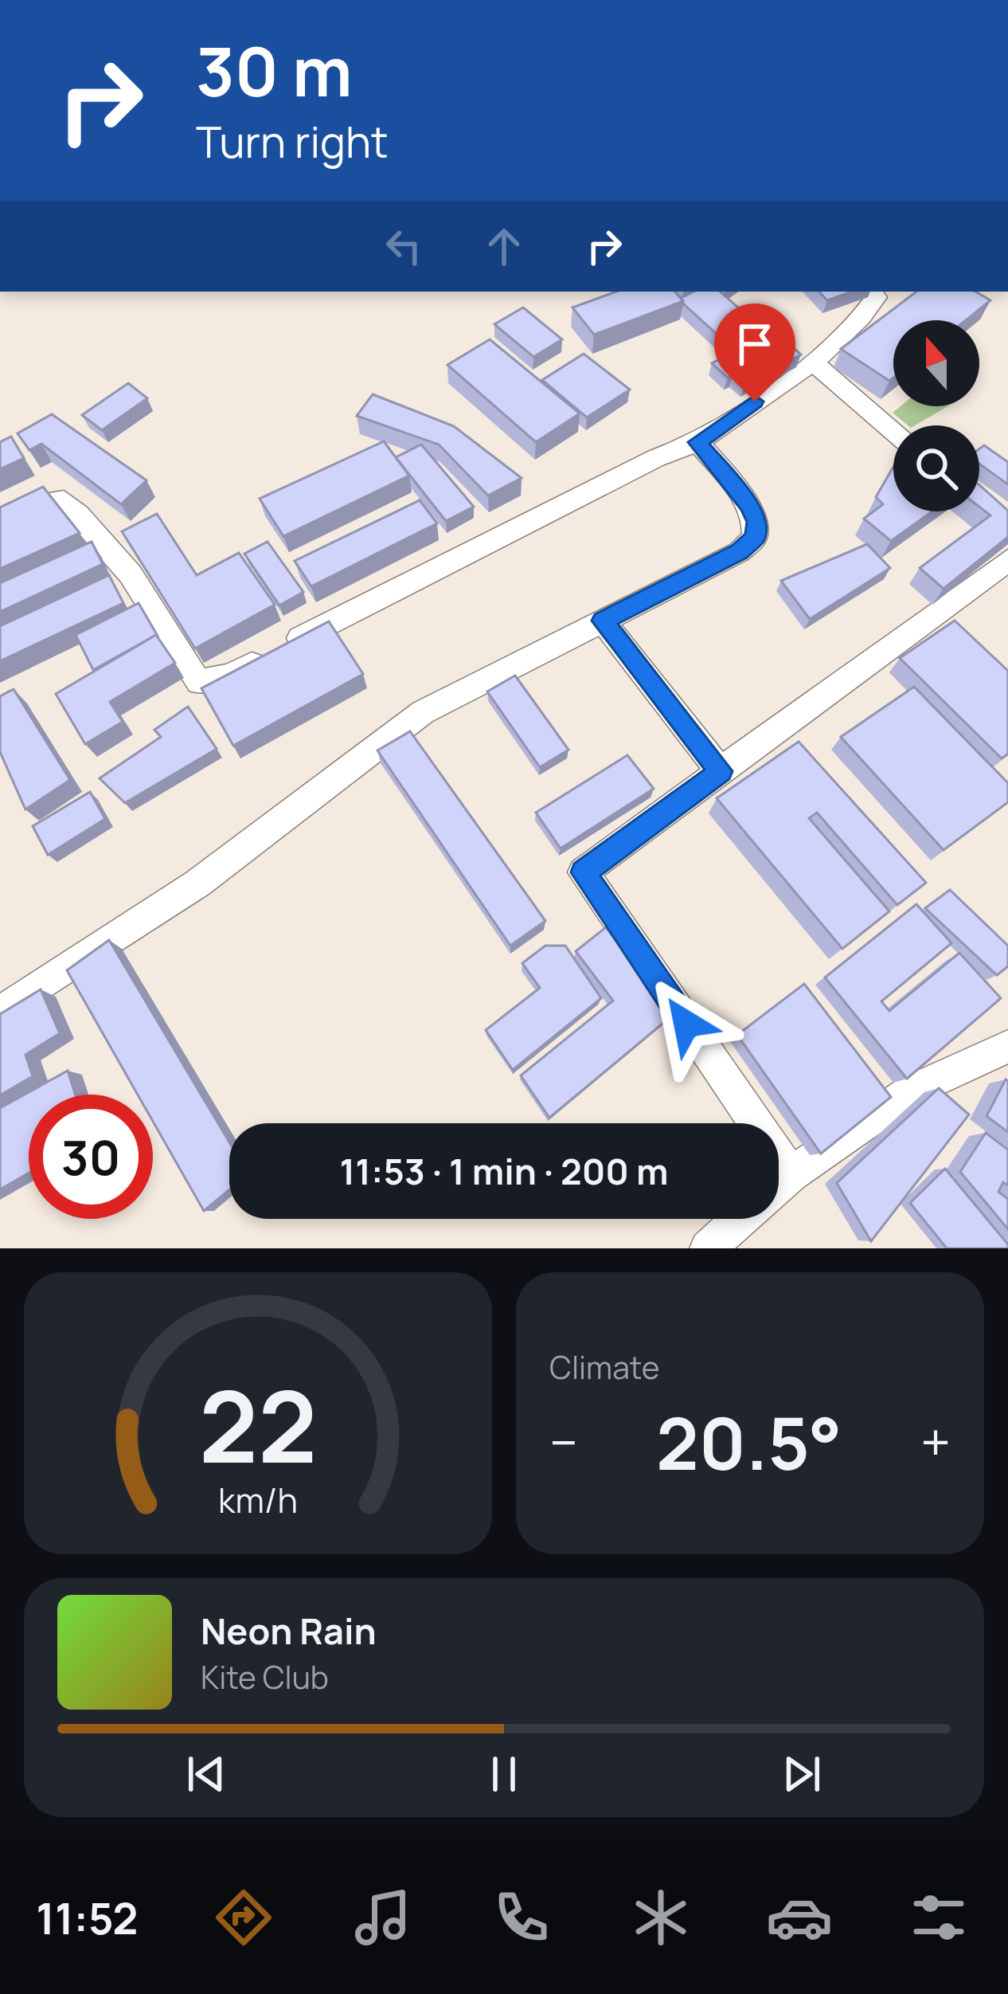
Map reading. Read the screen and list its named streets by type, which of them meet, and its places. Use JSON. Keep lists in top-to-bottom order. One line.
{"north":"top","page":{"turn":["30 m","Turn right"],"limit":"30","trip":"11:53 · 1 min · 200 m","tile":"Climate","heat":["−","20.5°","+"],"song":["Neon Rain","Kite Club"],"tabs":"11:52","gauge":["22","km/h"]}}
